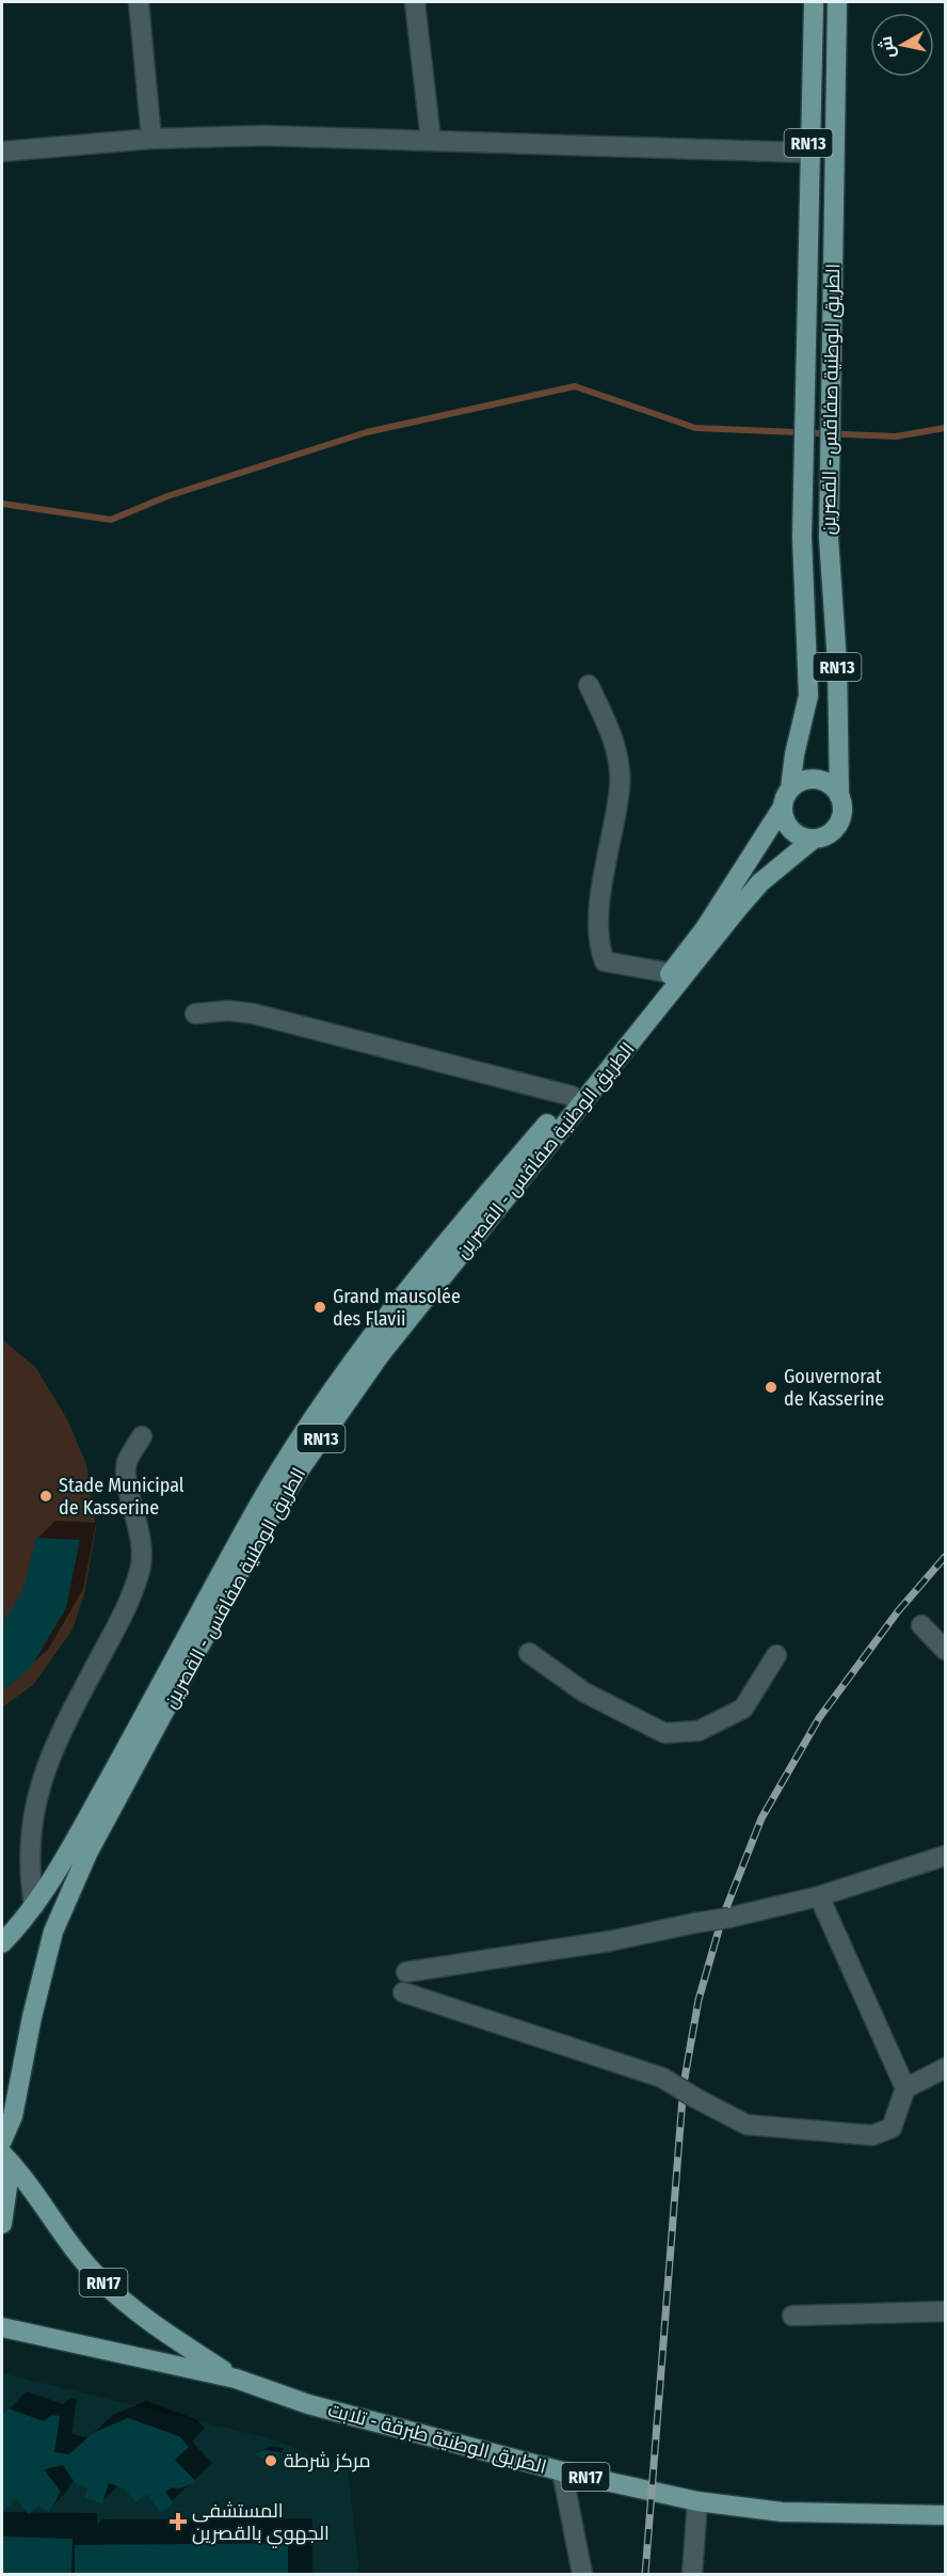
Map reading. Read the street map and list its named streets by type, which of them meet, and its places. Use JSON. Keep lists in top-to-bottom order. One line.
{"streets":{"main road":["RN13","الطريق الوطنية صفاقس - القصرين","RN17","الطريق الوطنية طبرقة - تلابت"]},"crossings":[["RN13","الطريق الوطنية صفاقس - القصرين"]],"places":{"other":["Grand mausolée des Flavii","Gouvernorat de Kasserine","Stade Municipal de Kasserine","مركز شرطة"],"health":["المستشفى الجهوي بالقصرين"]},"north":"left"}
